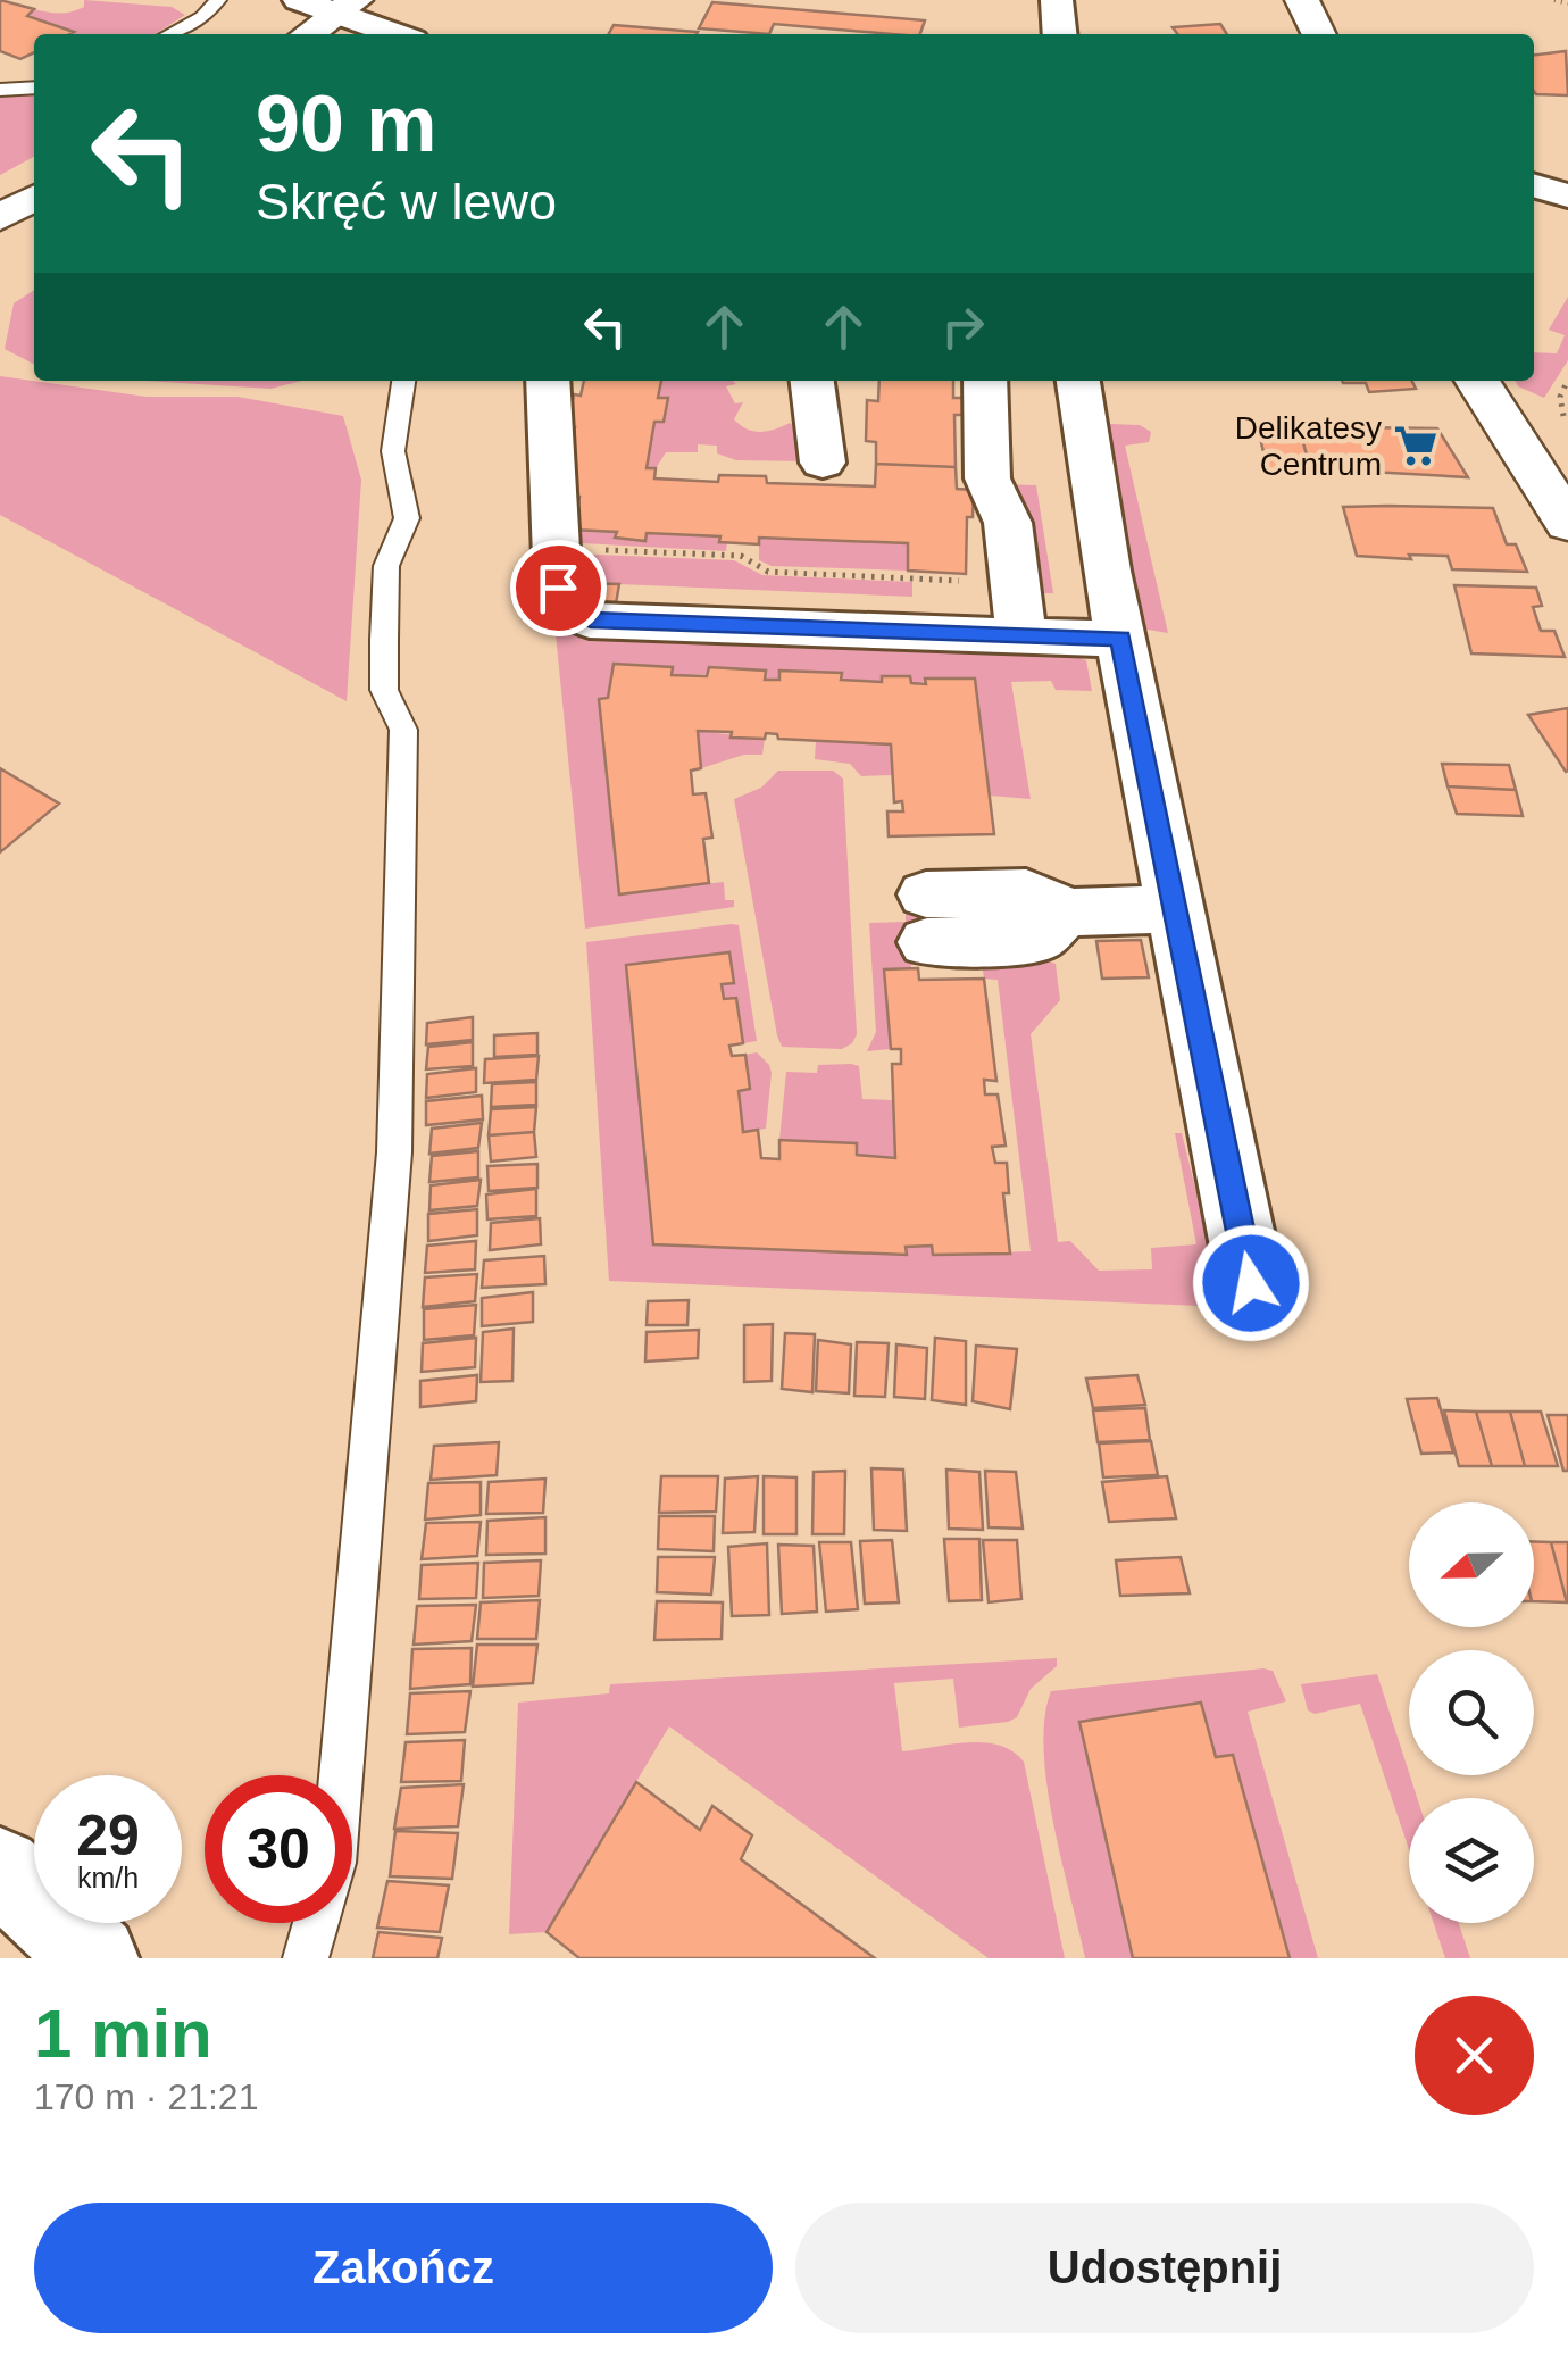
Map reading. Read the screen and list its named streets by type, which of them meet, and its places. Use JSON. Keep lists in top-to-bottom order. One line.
{"places":{"supermarket":["Delikatesy Centrum"]},"north":"left","page":{"turn":["90 m","Skręć w lewo"],"speed":"29 km/h","limit":"30","heading":["1 min","170 m · 21:21"],"buttons":["Zakończ","Udostępnij"]}}
